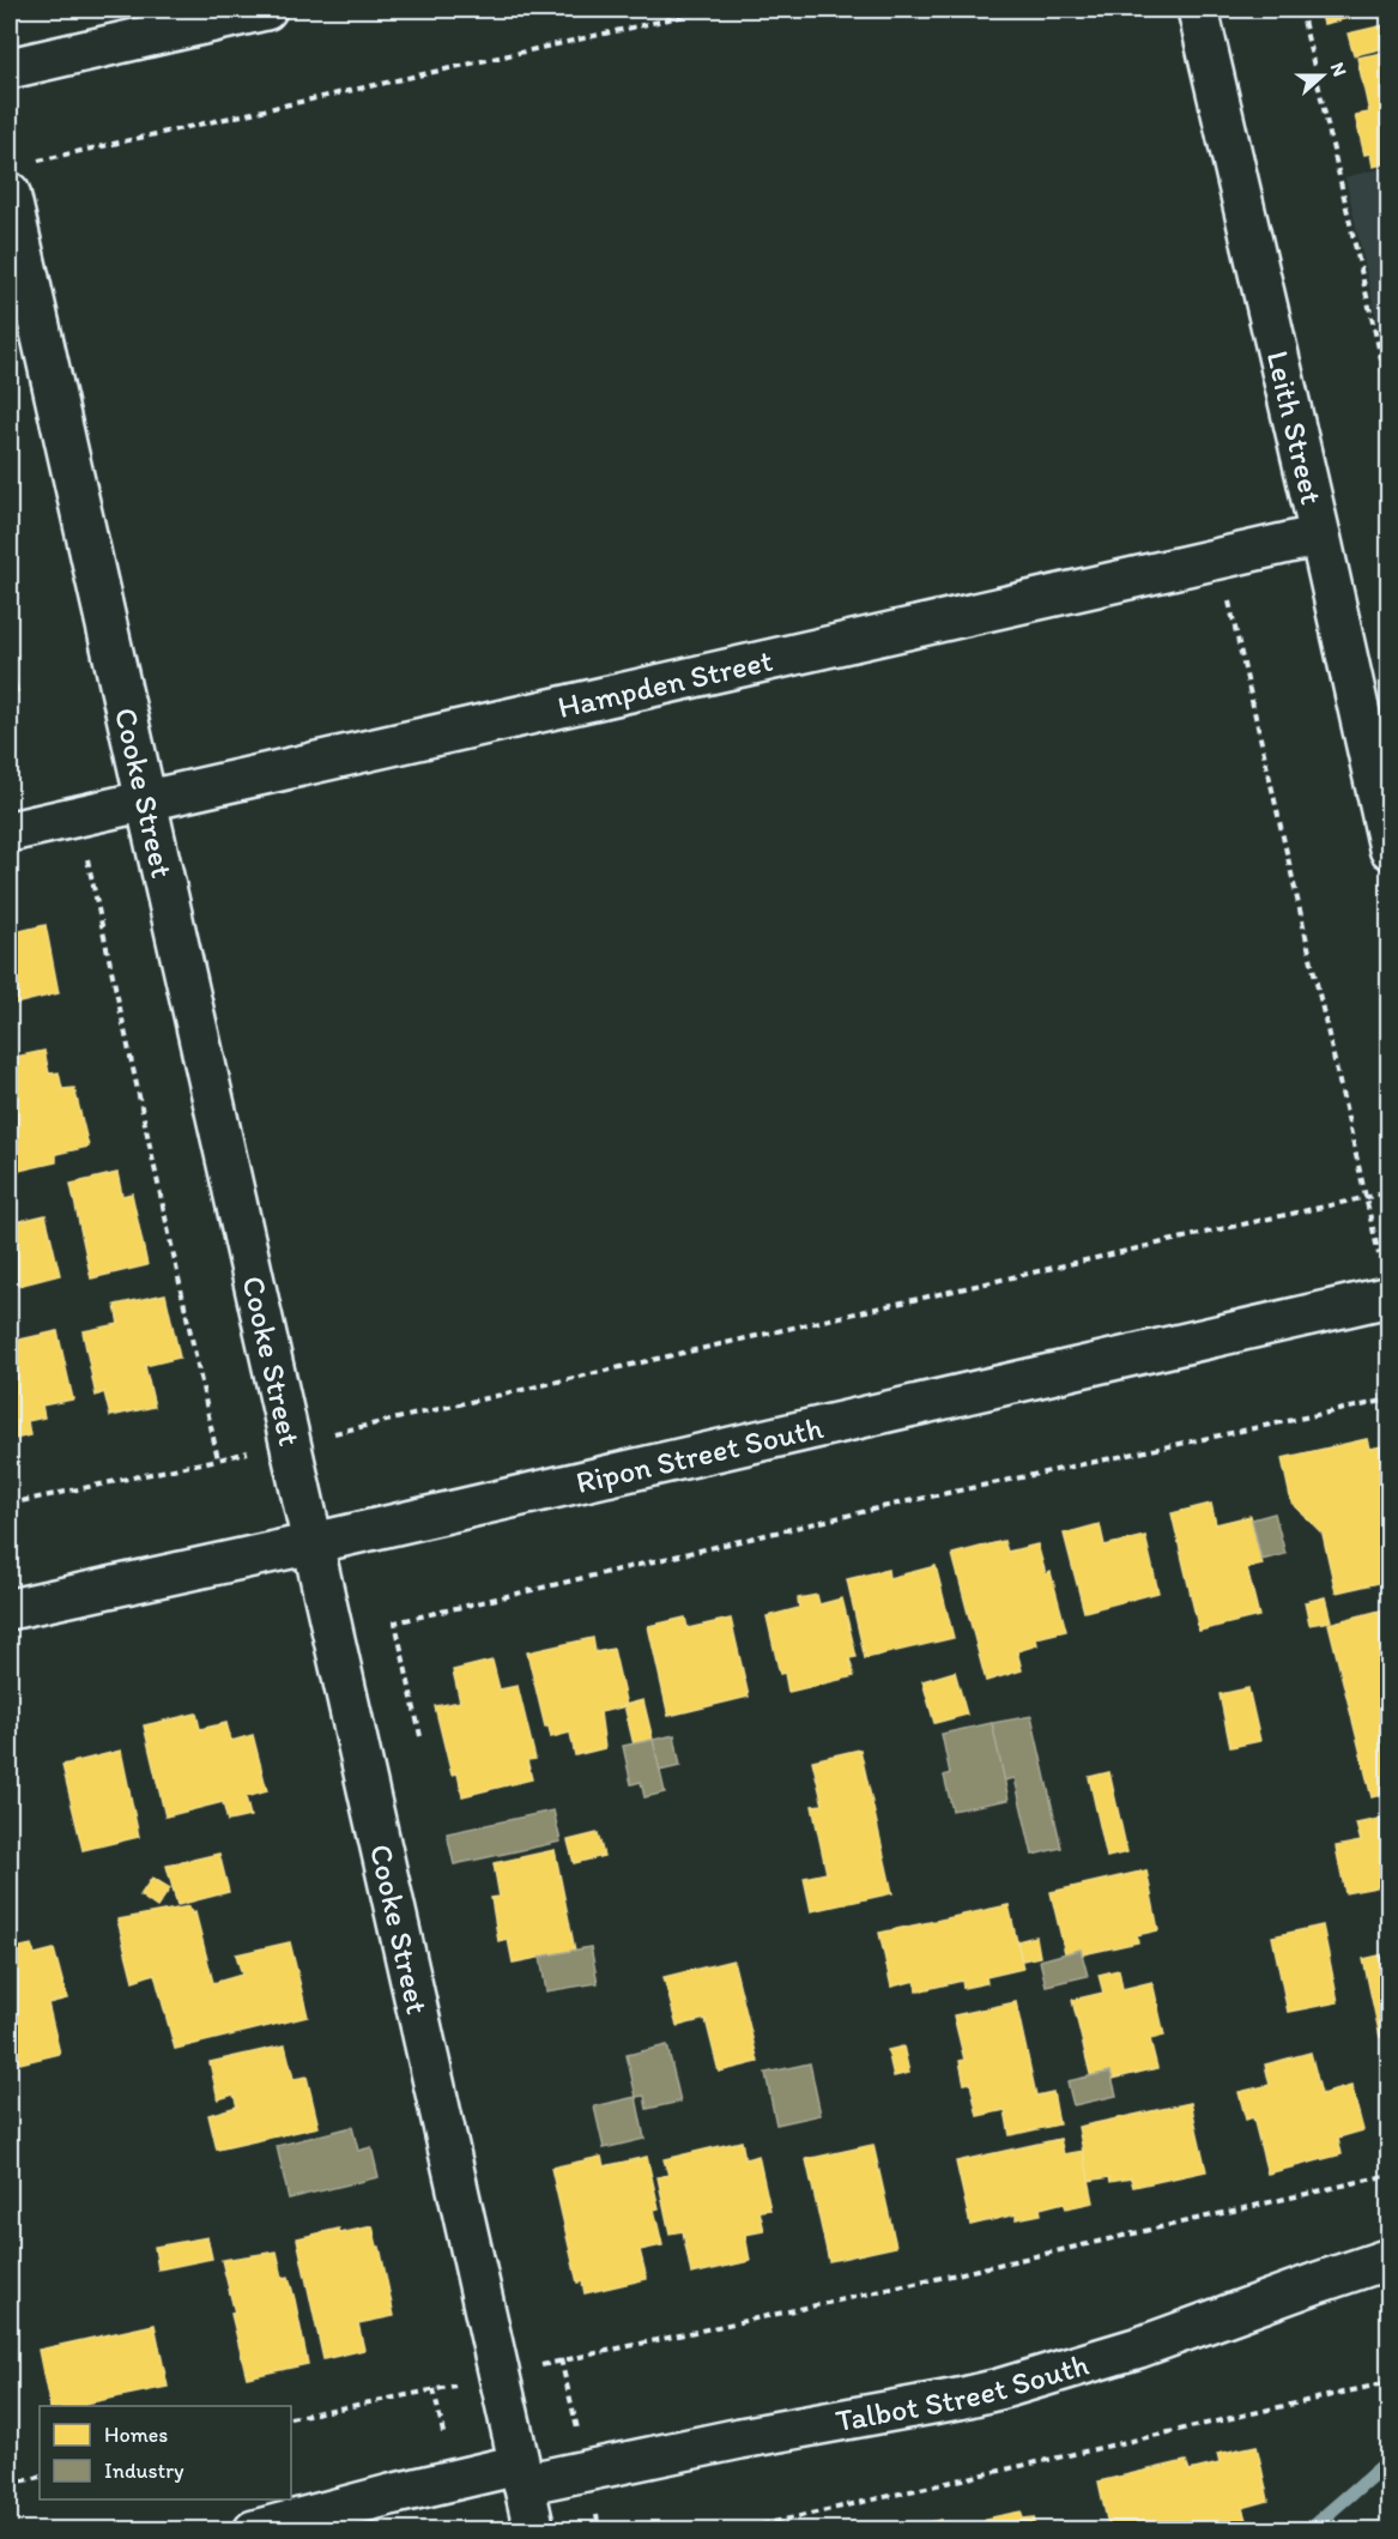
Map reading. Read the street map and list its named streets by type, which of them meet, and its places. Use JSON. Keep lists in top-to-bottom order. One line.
{"streets":{"street":["Leith Street","Hampden Street","Cooke Street","Ripon Street South","Talbot Street South"]},"crossings":[["Leith Street","Hampden Street"],["Hampden Street","Cooke Street"],["Cooke Street","Ripon Street South"],["Cooke Street","Talbot Street South"]],"legend":["Homes","Industry"],"north":"right"}
